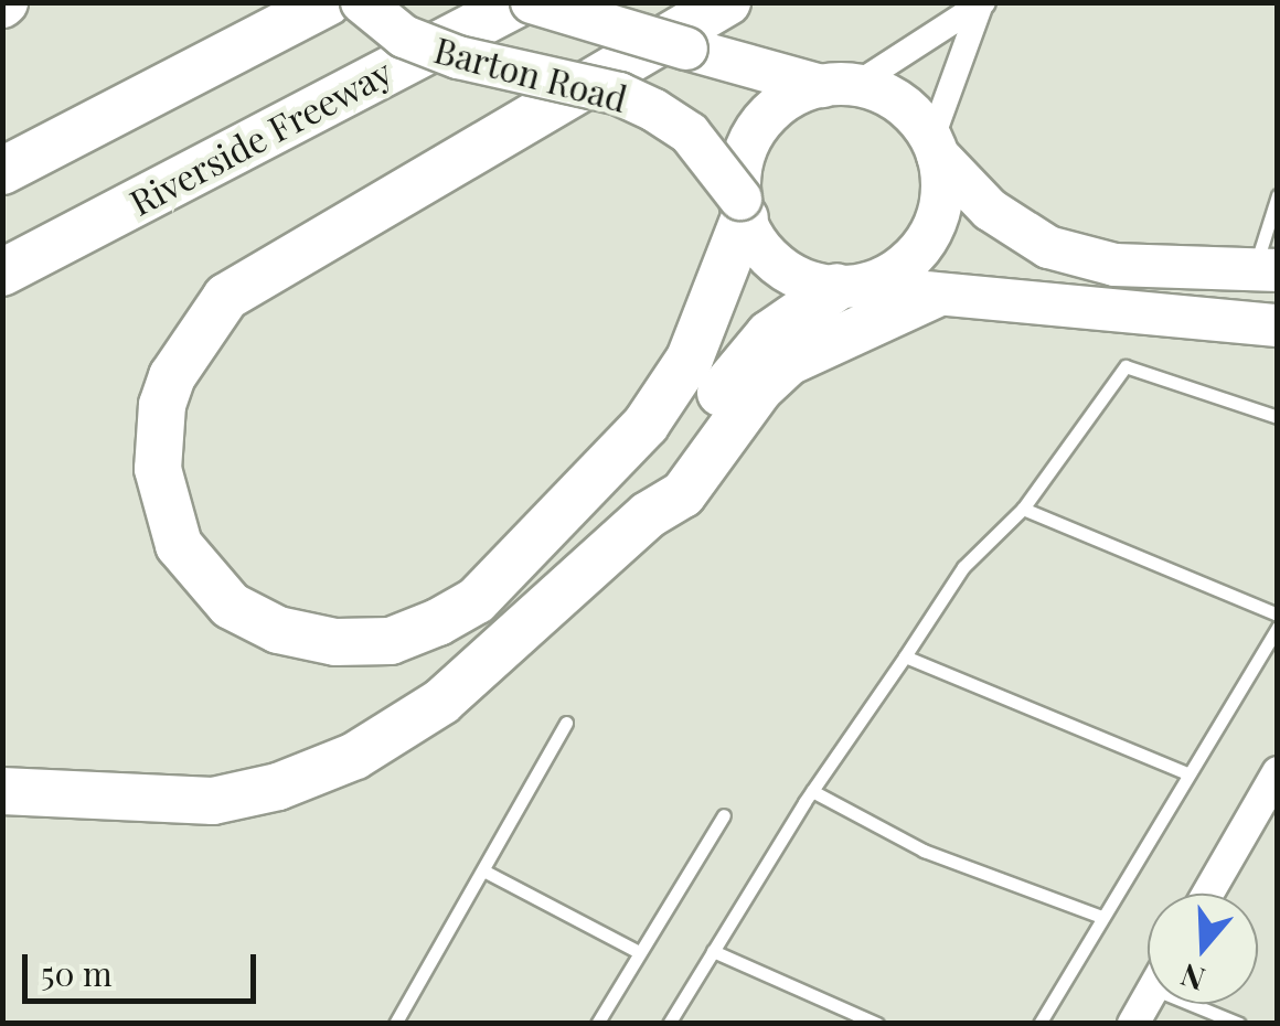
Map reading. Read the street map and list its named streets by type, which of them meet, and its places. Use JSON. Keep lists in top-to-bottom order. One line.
{"streets":{"highway":["Riverside Freeway"],"main road":["Barton Road"]},"scale_bar":"50 m","north":"bottom"}
